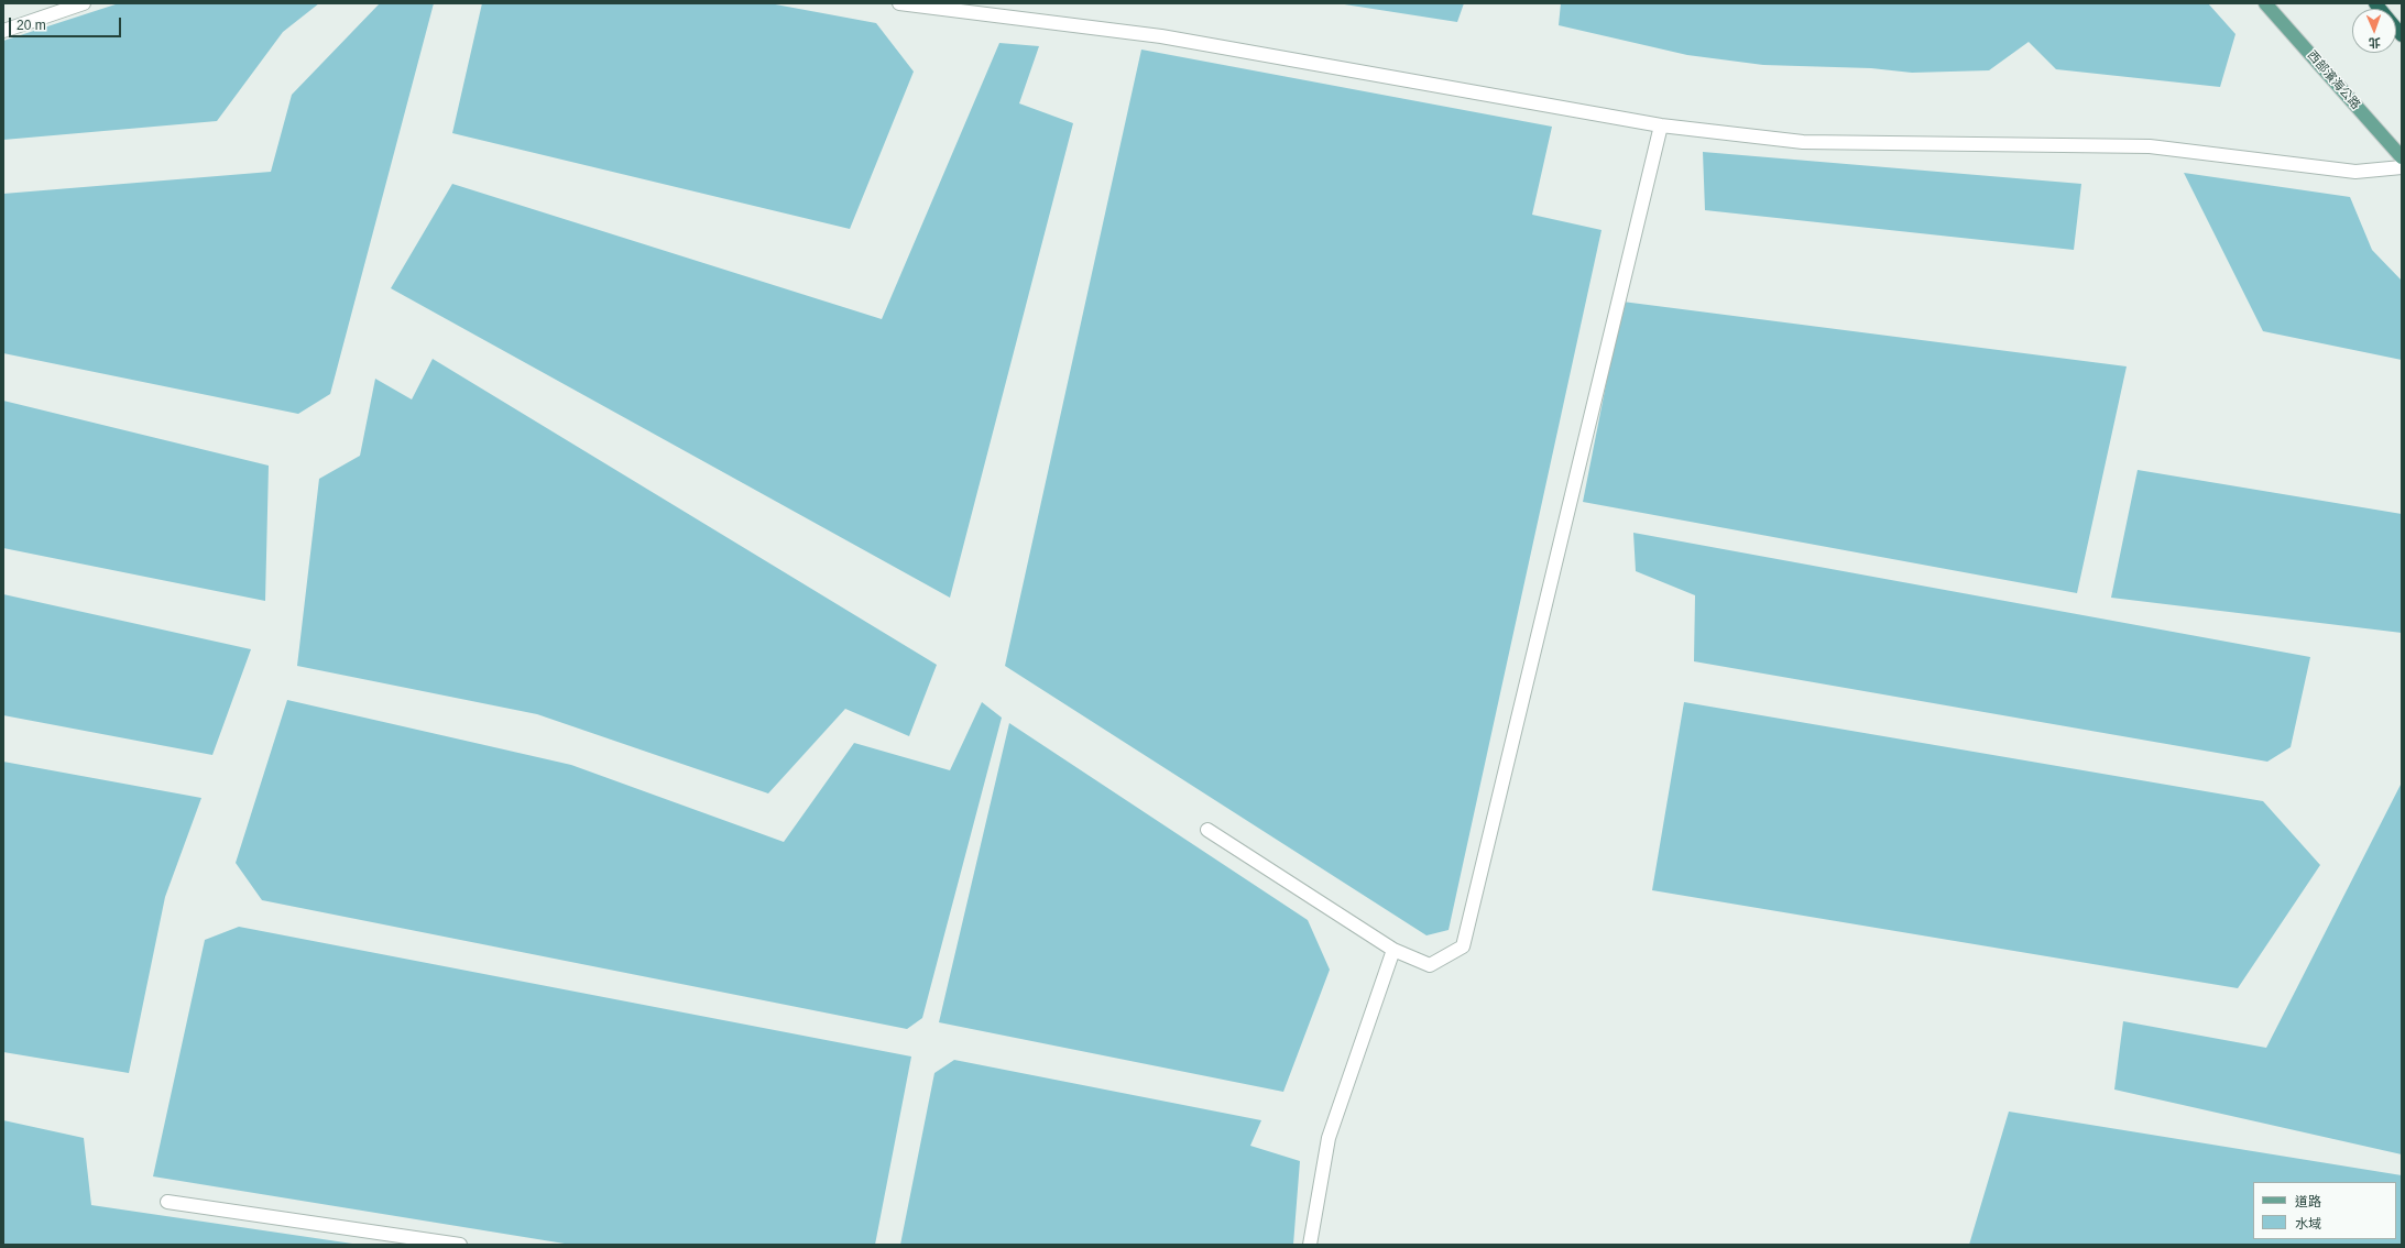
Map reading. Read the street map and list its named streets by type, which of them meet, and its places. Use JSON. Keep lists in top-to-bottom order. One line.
{"streets":{"main road":["西部濱海公路"]},"legend":["道路","水域"],"scale_bar":"20 m","north":"bottom"}
